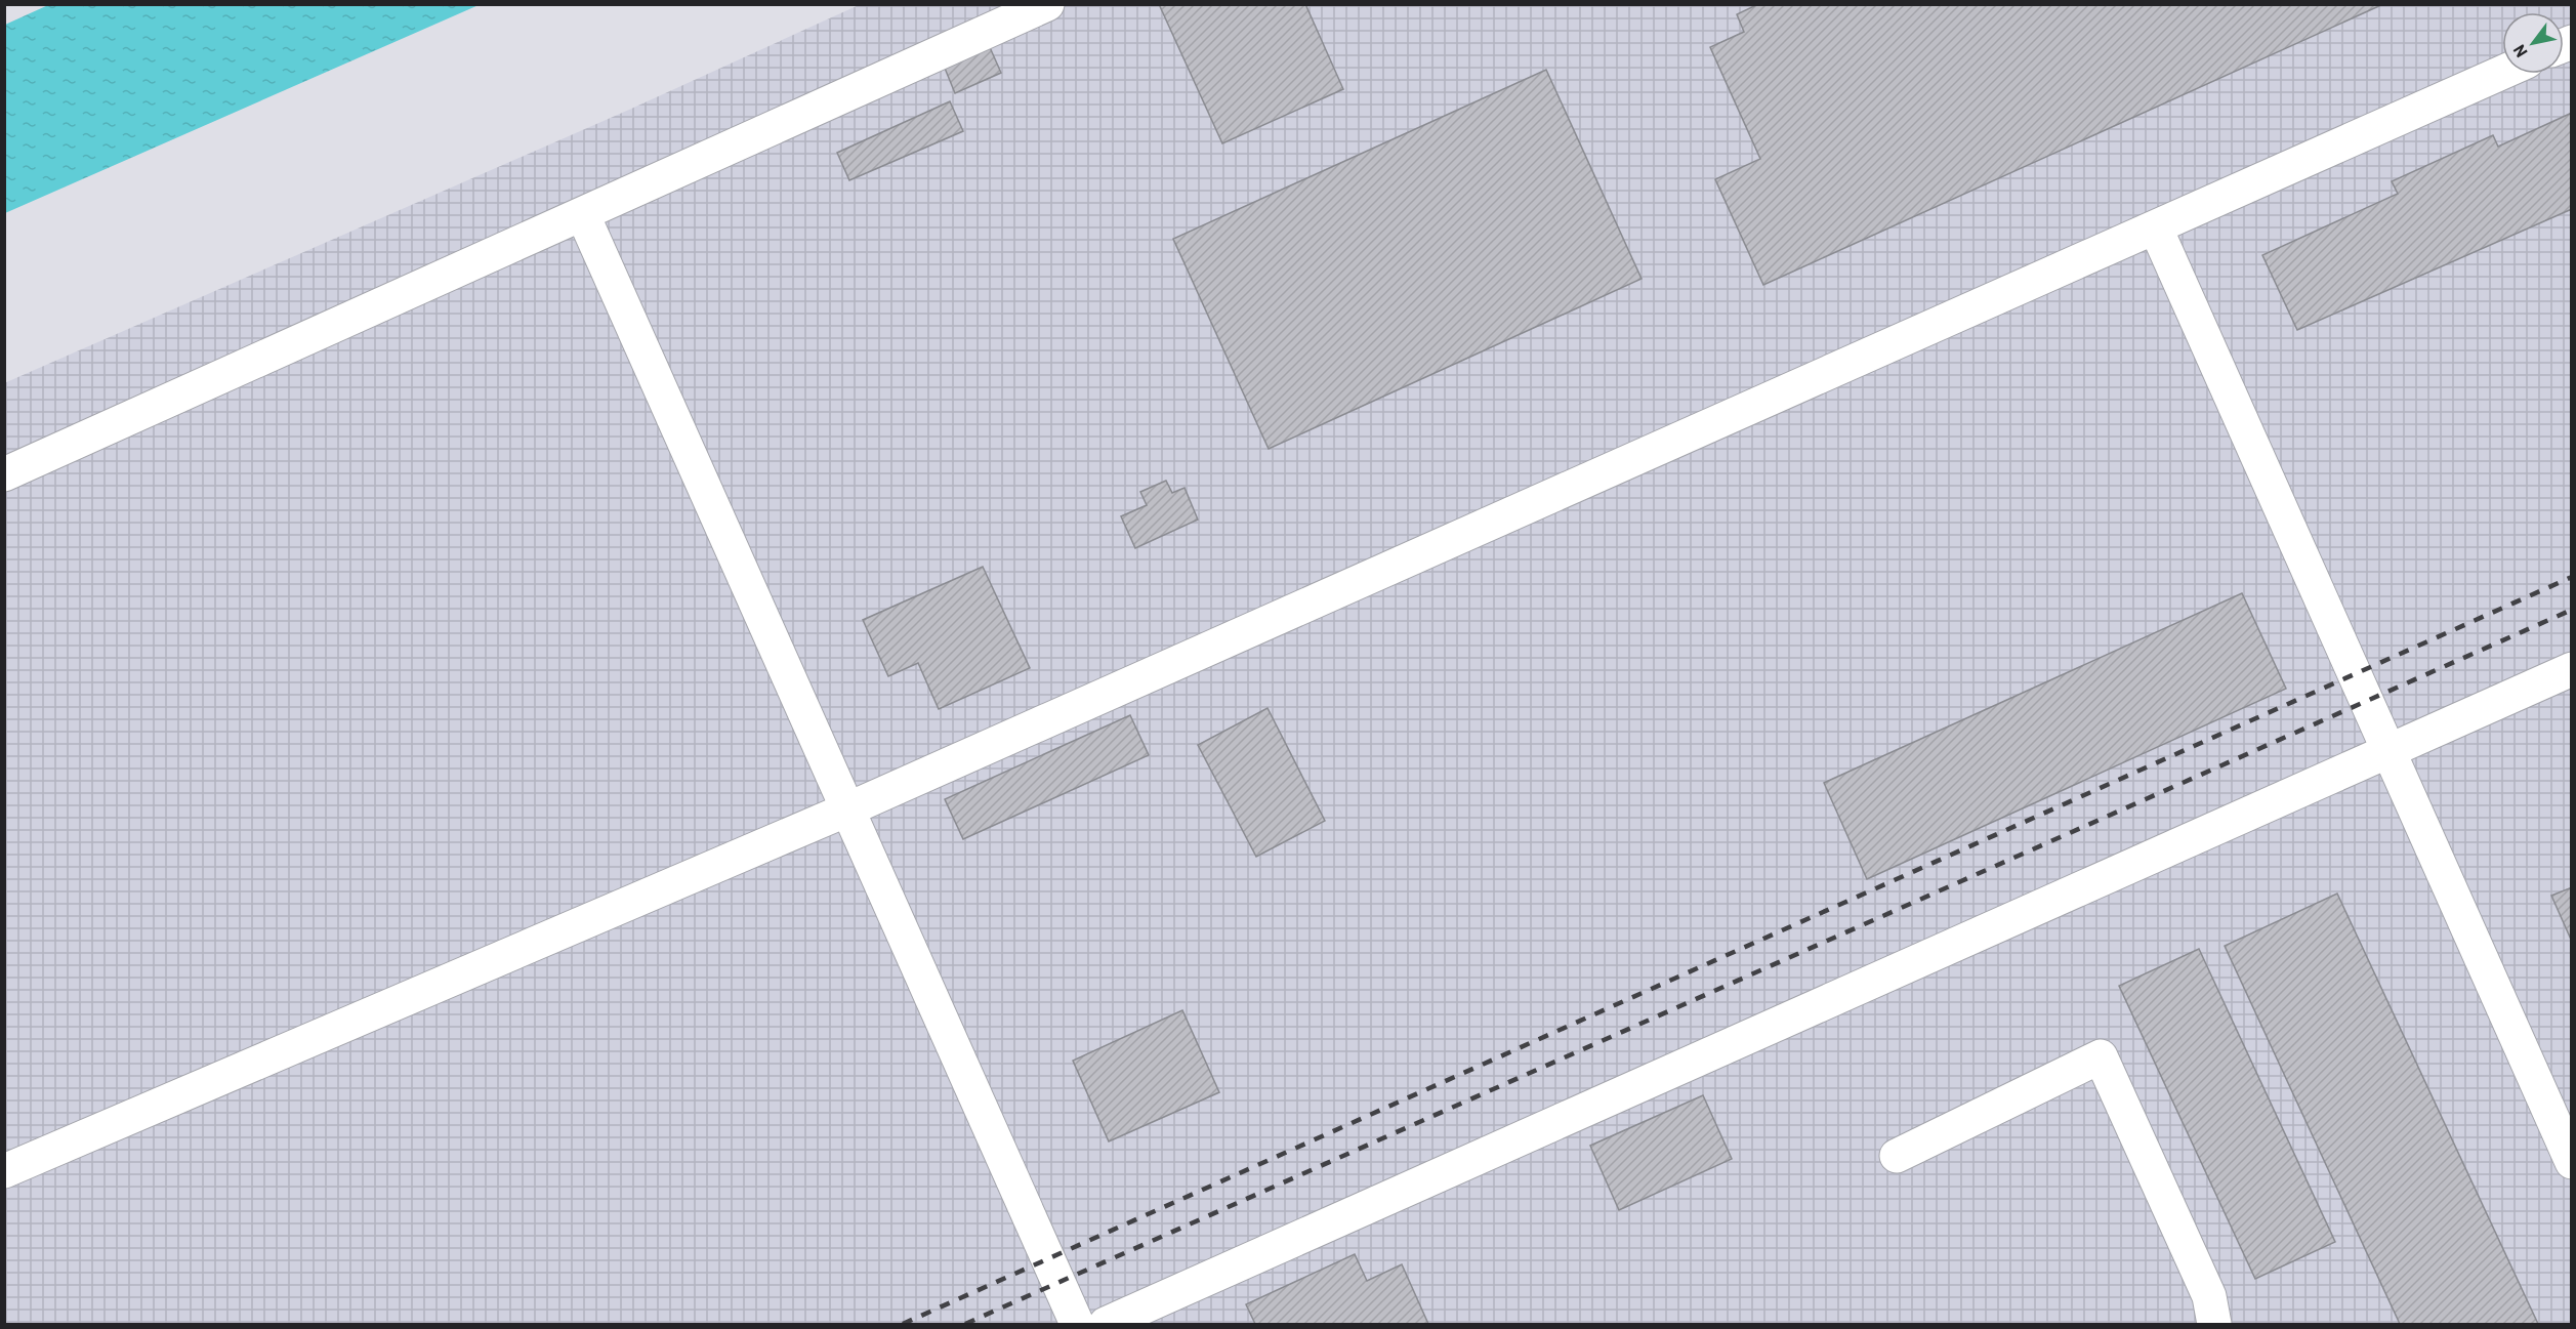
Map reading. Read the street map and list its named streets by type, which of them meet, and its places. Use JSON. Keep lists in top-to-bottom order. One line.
{"north":"bottom left"}
